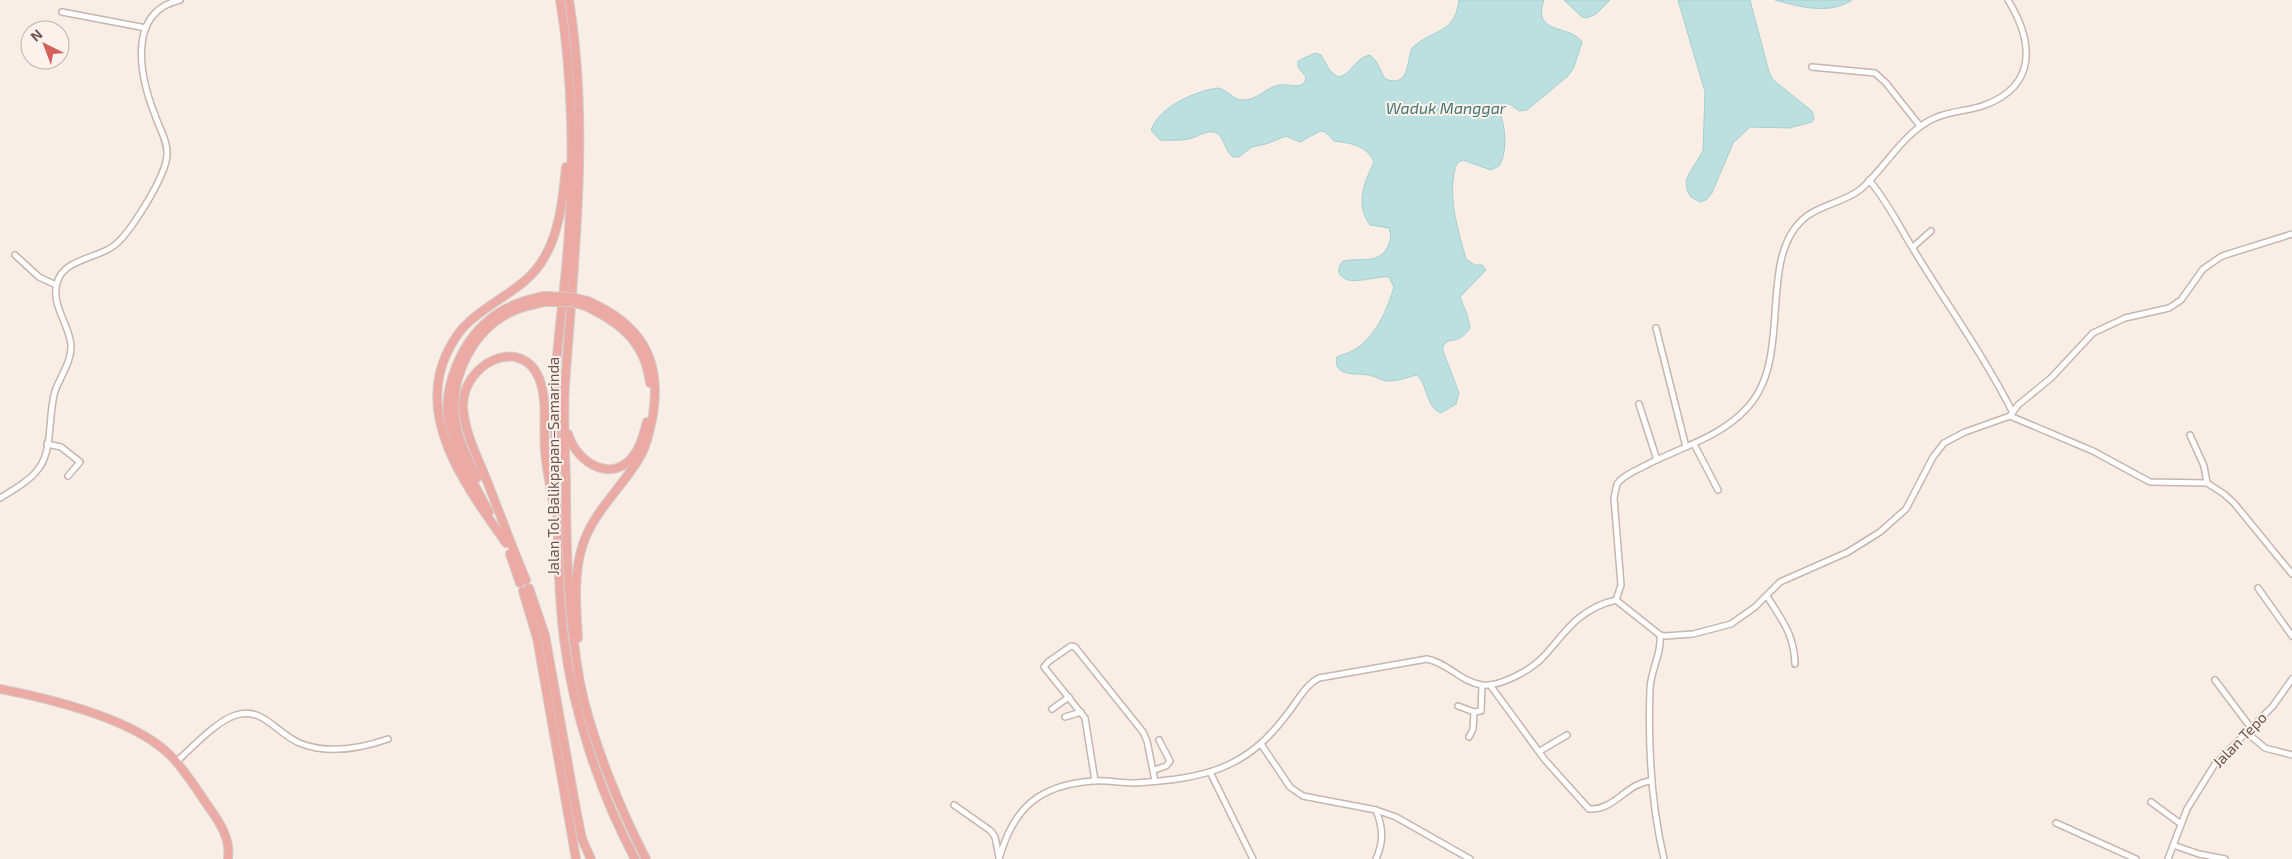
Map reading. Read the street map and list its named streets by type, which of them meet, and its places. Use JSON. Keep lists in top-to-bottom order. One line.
{"streets":{"highway":["Jalan Tol Balikpapan–Samarinda"],"street":["Jalan Tepo"]},"water":["Waduk Manggar"],"north":"top left"}
